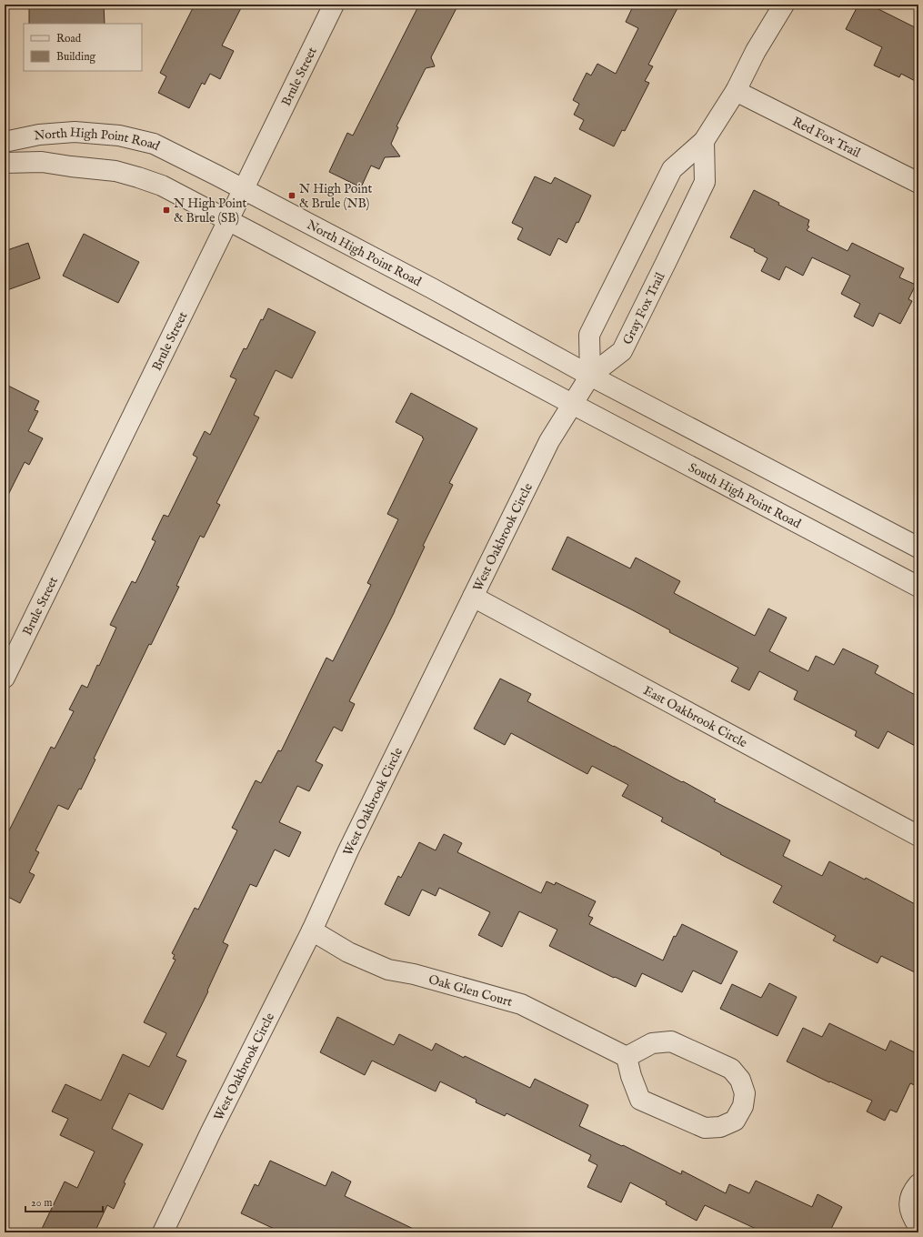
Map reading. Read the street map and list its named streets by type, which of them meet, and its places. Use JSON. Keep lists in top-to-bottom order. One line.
{"streets":{"street":["Brule Street","Red Fox Trail","North High Point Road","Gray Fox Trail","South High Point Road","West Oakbrook Circle","East Oakbrook Circle","Oak Glen Court"]},"crossings":[["Brule Street","North High Point Road"],["North High Point Road","Gray Fox Trail"],["North High Point Road","South High Point Road"],["North High Point Road","West Oakbrook Circle"],["Gray Fox Trail","West Oakbrook Circle"],["South High Point Road","West Oakbrook Circle"],["West Oakbrook Circle","East Oakbrook Circle"],["West Oakbrook Circle","Oak Glen Court"]],"places":{"transit":["N High Point & Brule (NB)","N High Point & Brule (SB)"]},"legend":["Road","Building"],"scale_bar":"20 m"}
